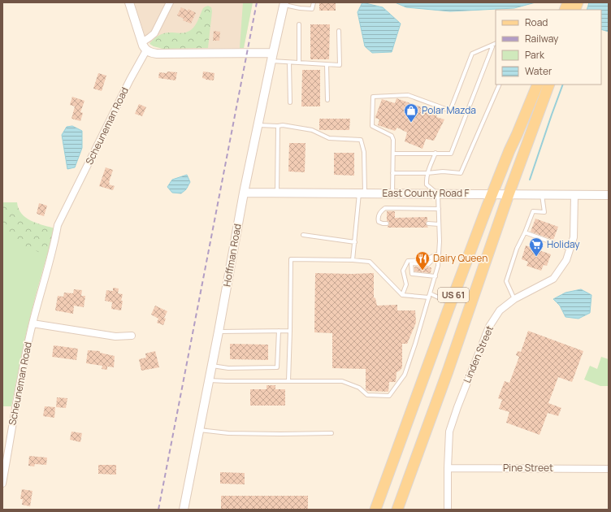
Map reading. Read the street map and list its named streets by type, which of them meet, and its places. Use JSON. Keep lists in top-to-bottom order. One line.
{"streets":{"main road":["US 61"],"street":["Scheuneman Road","East County Road F","Hoffman Road","Linden Street","Pine Street"]},"crossings":[["East County Road F","Hoffman Road"],["East County Road F","US 61"],["East County Road F","Linden Street"],["Linden Street","Pine Street"]],"places":{"shop":["Polar Mazda"],"supermarket":["Holiday"],"restaurant":["Dairy Queen"]},"legend":["Road","Railway","Park","Water"]}
